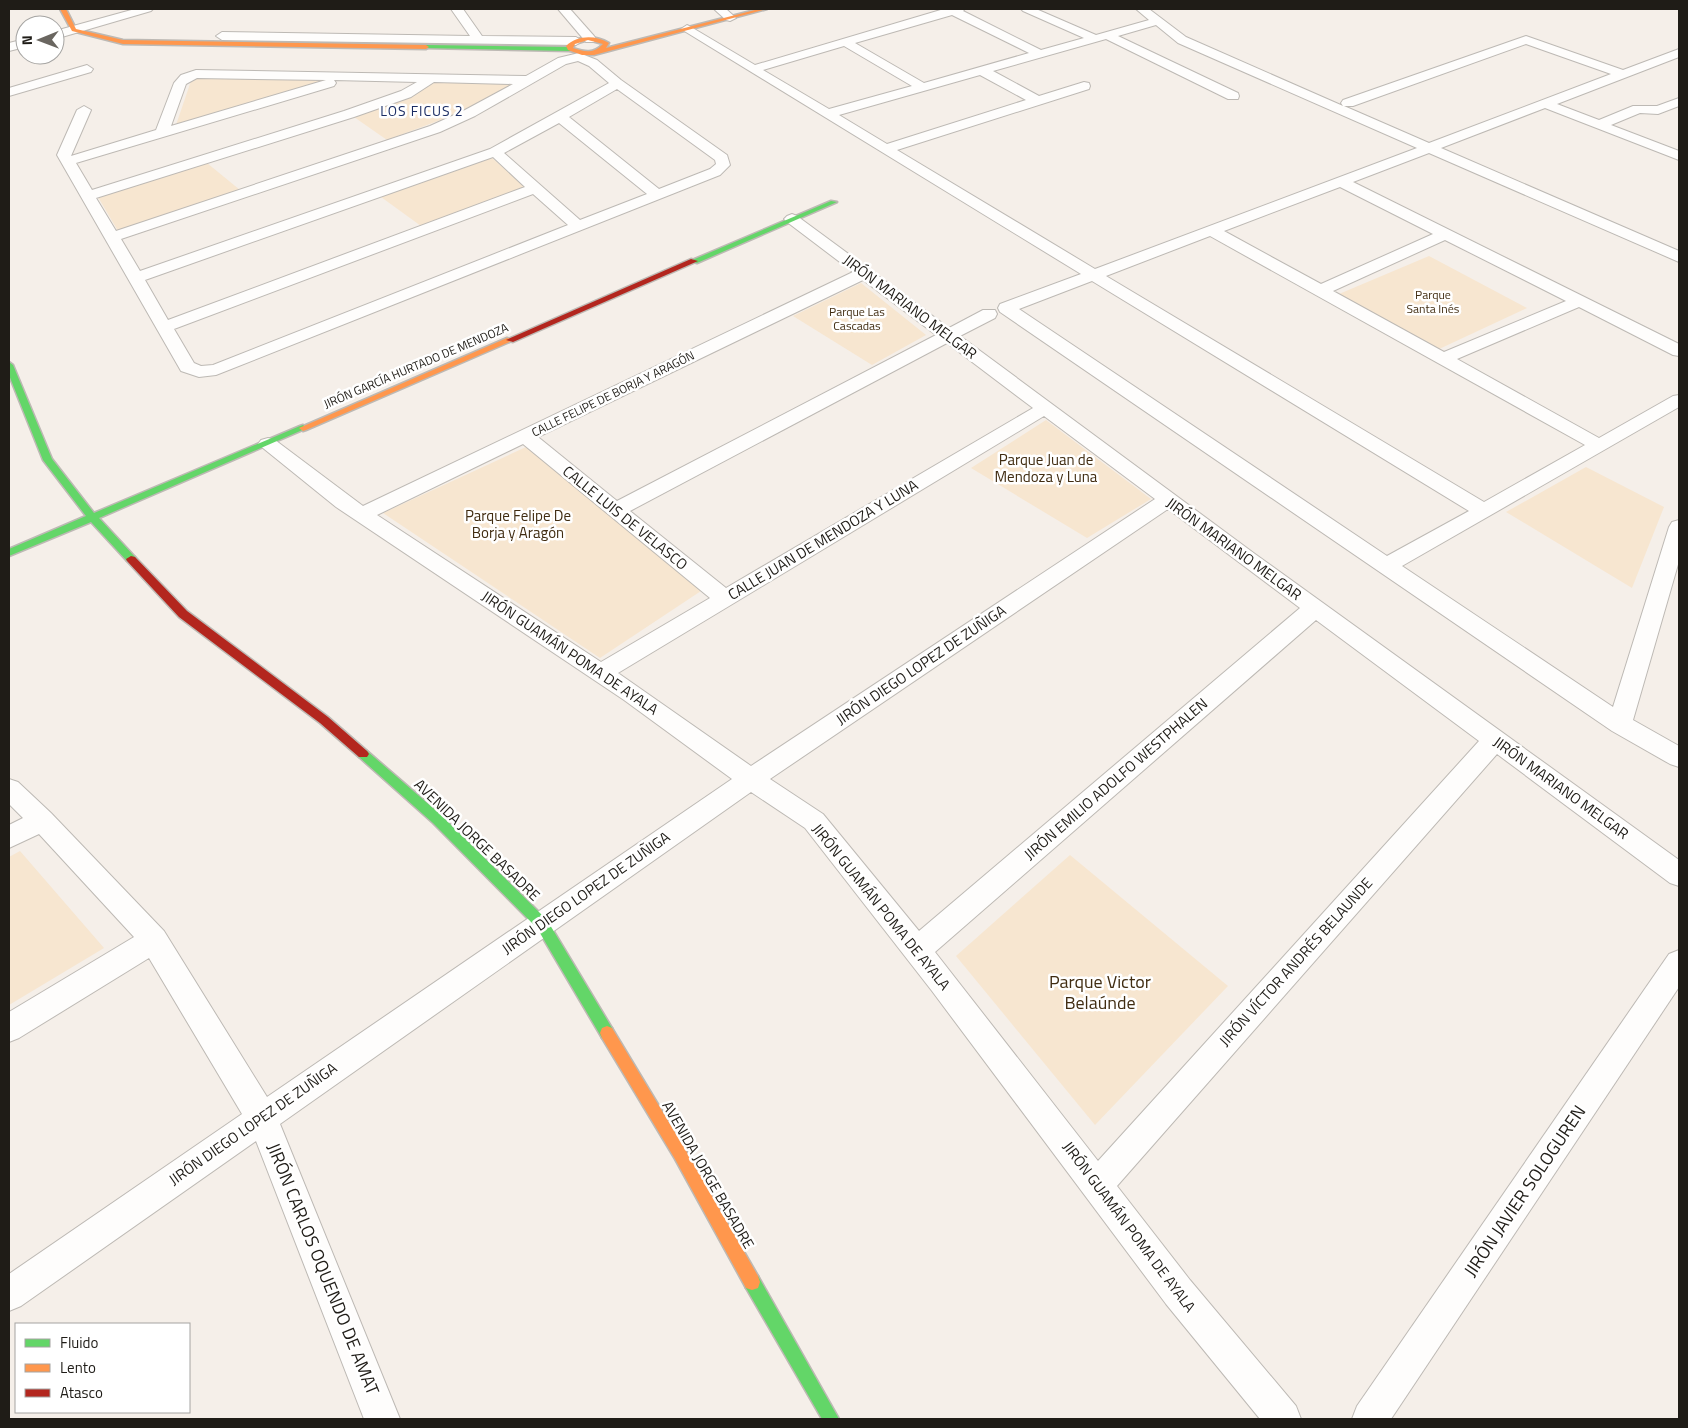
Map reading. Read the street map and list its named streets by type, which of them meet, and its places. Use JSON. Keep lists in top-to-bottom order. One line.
{"streets":{"street":["JIRÓN MARIANO MELGAR","JIRÓN GARCÍA HURTADO DE MENDOZA","CALLE FELIPE DE BORJA Y ARAGÓN","CALLE LUIS DE VELASCO","CALLE JUAN DE MENDOZA Y LUNA","JIRÓN GUAMÁN POMA DE AYALA","JIRÓN DIEGO LOPEZ DE ZUÑIGA","JIRÓN EMILIO ADOLFO WESTPHALEN","AVENIDA JORGE BASADRE","JIRÓN VÍCTOR ANDRÉS BELAUNDE","JIRÓN JAVIER SOLOGUREN","JIRÓN CARLOS OQUENDO DE AMAT"]},"crossings":[["JIRÓN MARIANO MELGAR","JIRÓN GARCÍA HURTADO DE MENDOZA"],["JIRÓN MARIANO MELGAR","CALLE FELIPE DE BORJA Y ARAGÓN"],["JIRÓN MARIANO MELGAR","CALLE JUAN DE MENDOZA Y LUNA"],["JIRÓN MARIANO MELGAR","JIRÓN DIEGO LOPEZ DE ZUÑIGA"],["JIRÓN MARIANO MELGAR","JIRÓN EMILIO ADOLFO WESTPHALEN"],["JIRÓN MARIANO MELGAR","JIRÓN VÍCTOR ANDRÉS BELAUNDE"],["JIRÓN GARCÍA HURTADO DE MENDOZA","JIRÓN GUAMÁN POMA DE AYALA"],["JIRÓN GARCÍA HURTADO DE MENDOZA","AVENIDA JORGE BASADRE"],["CALLE FELIPE DE BORJA Y ARAGÓN","CALLE LUIS DE VELASCO"],["CALLE FELIPE DE BORJA Y ARAGÓN","JIRÓN GUAMÁN POMA DE AYALA"],["CALLE LUIS DE VELASCO","CALLE JUAN DE MENDOZA Y LUNA"],["CALLE JUAN DE MENDOZA Y LUNA","JIRÓN GUAMÁN POMA DE AYALA"],["JIRÓN GUAMÁN POMA DE AYALA","JIRÓN DIEGO LOPEZ DE ZUÑIGA"],["JIRÓN GUAMÁN POMA DE AYALA","JIRÓN EMILIO ADOLFO WESTPHALEN"],["JIRÓN GUAMÁN POMA DE AYALA","JIRÓN VÍCTOR ANDRÉS BELAUNDE"],["JIRÓN DIEGO LOPEZ DE ZUÑIGA","AVENIDA JORGE BASADRE"],["JIRÓN DIEGO LOPEZ DE ZUÑIGA","JIRÓN CARLOS OQUENDO DE AMAT"]],"districts":["LOS FICUS 2"],"parks":["Parque Santa Inés","Parque Las Cascadas","Parque Juan de Mendoza y Luna","Parque Felipe De Borja y Aragón","Parque Victor Belaúnde"],"legend":["Fluido","Lento","Atasco"],"north":"left"}
